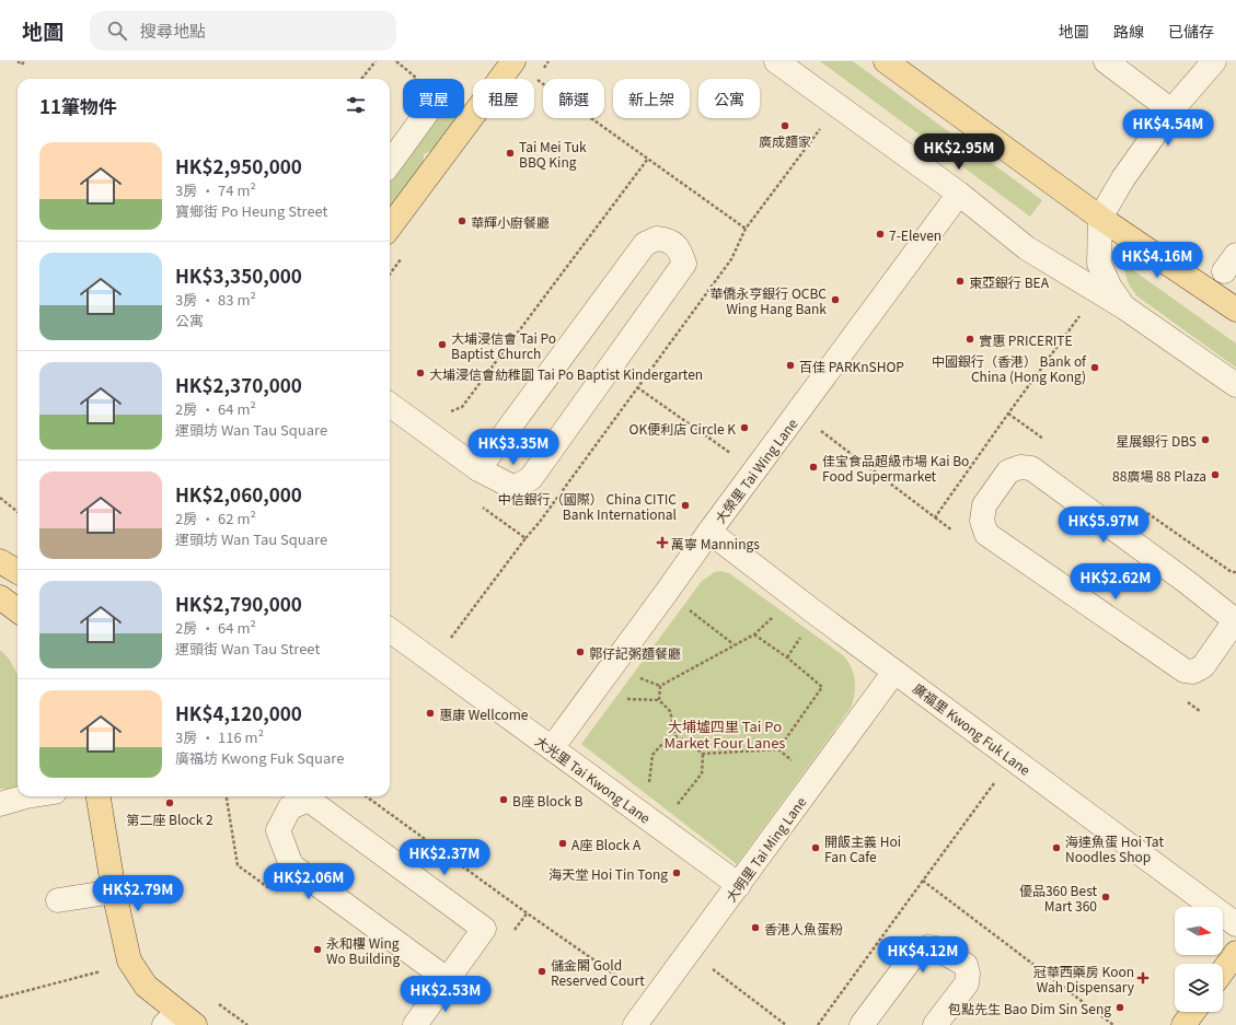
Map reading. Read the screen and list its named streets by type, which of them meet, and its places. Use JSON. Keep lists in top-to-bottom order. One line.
{"streets":{"street":["大榮里 Tai Wing Lane","廣福里 Kwong Fuk Lane","大光里 Tai Kwong Lane","大明里 Tai Ming Lane"]},"crossings":[["大榮里 Tai Wing Lane","廣福里 Kwong Fuk Lane"],["大榮里 Tai Wing Lane","大光里 Tai Kwong Lane"],["廣福里 Kwong Fuk Lane","大明里 Tai Ming Lane"],["大光里 Tai Kwong Lane","大明里 Tai Ming Lane"]],"districts":["大埔墟四里 Tai Po Market Four Lanes"],"places":{"other":["廣成麵家","Tai Mei Tuk BBQ King","華輝小廚餐廳","7-Eleven","東亞銀行 BEA","華僑永亨銀行 OCBC Wing Hang Bank","實惠 PRICERITE","大埔浸信會 Tai Po Baptist Church","百佳 PARKnSHOP","中國銀行（香港） Bank of China (Hong Kong)","大埔浸信會糼稚園 Tai Po Baptist Kindergarten","OK便利店 Circle K","星展銀行 DBS","佳宝食品超級市場 Kai Bo Food Supermarket","88廣場 88 Plaza","中信銀行（國際） China CITIC Bank International","郭仔記粥麵餐廳","惠康 Wellcome","B座 Block B","第二座 Block 2","A座 Block A","開飯主義 Hoi Fan Cafe","海達魚蛋 Hoi Tat Noodles Shop","海天堂 Hoi Tin Tong","優品360 Best Mart 360","香港人魚蛋粉","永和樓 Wing Wo Building","儲金閣 Gold Reserved Court","包點先生 Bao Dim Sin Seng"],"health":["萬寧 Mannings","冠華西藥房 Koon Wah Dispensary"]},"north":"right","page":{"header":"地圖","search":"搜尋地點","nav":["地圖","路線","已儲存"],"chip":["買屋","租屋","篩選","新上架","公寓"],"heading":"11筆物件","price":["HK$4.54M","HK$2.95M","HK$4.16M","HK$3.35M","HK$5.97M","HK$2.62M","HK$2.37M","HK$2.06M","HK$2.79M","HK$4.12M","HK$2.53M"],"list":[{"name":"HK$2,950,000","note":"3房 · 74 m² · 寶鄉街 Po Heung Street"},{"name":"HK$3,350,000","note":"3房 · 83 m² · 公寓"},{"name":"HK$2,370,000","note":"2房 · 64 m² · 運頭坊 Wan Tau Square"},{"name":"HK$2,060,000","note":"2房 · 62 m² · 運頭坊 Wan Tau Square"},{"name":"HK$2,790,000","note":"2房 · 64 m² · 運頭街 Wan Tau Street"},{"name":"HK$4,120,000","note":"3房 · 116 m² · 廣福坊 Kwong Fuk Square"}]}}
